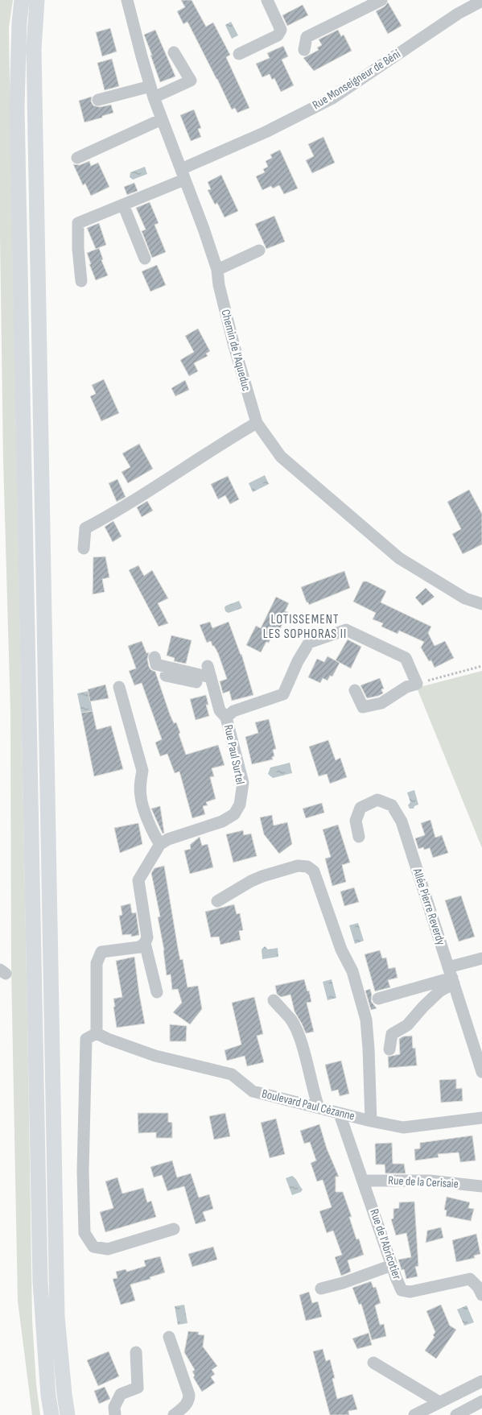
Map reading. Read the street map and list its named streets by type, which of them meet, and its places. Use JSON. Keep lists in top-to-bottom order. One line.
{"streets":{"street":["Rue Monseigneur de Béni","Chemin de l'Aqueduc","Rue Paul Surtel","Allée Pierre Reverdy","Boulevard Paul Cézanne","Rue de la Cerisaie","Rue de l'Abricotier"]},"crossings":[["Rue Monseigneur de Béni","Chemin de l'Aqueduc"],["Boulevard Paul Cézanne","Rue de l'Abricotier"],["Rue de la Cerisaie","Rue de l'Abricotier"]],"districts":["LOTISSEMENT LES SOPHORAS II"]}
